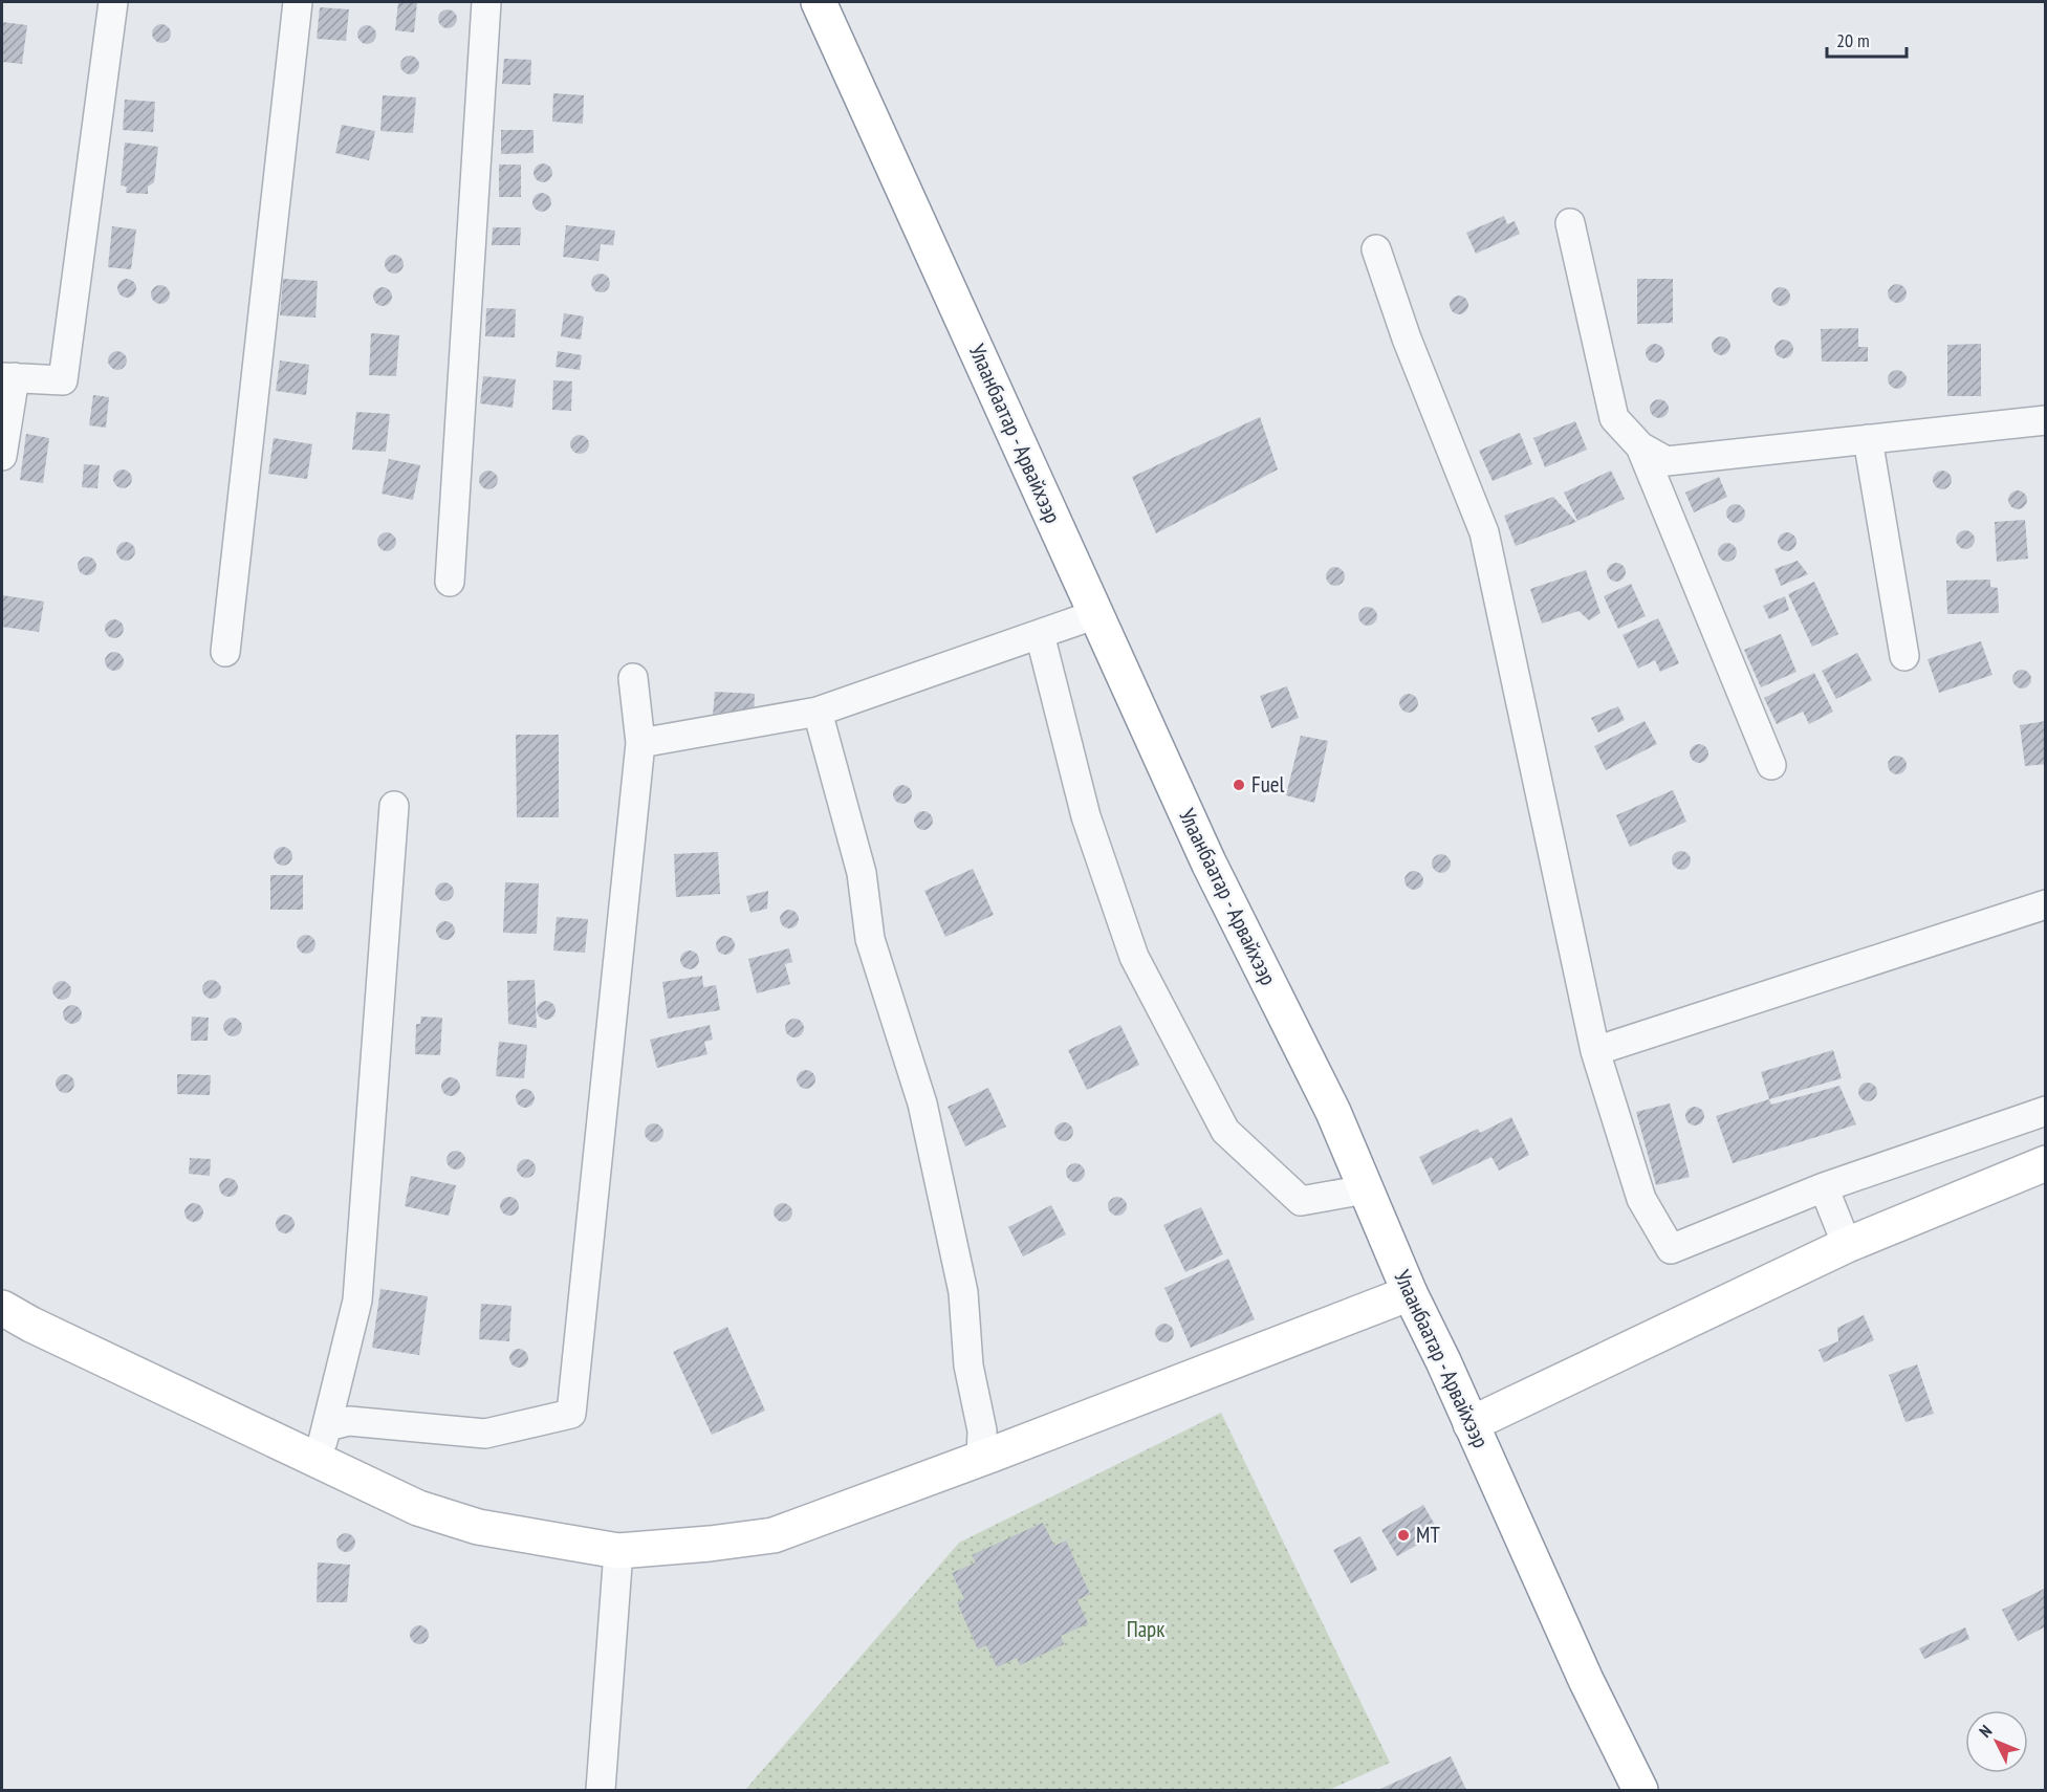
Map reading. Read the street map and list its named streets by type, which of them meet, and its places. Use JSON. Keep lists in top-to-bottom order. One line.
{"streets":{"main road":["Улаанбаатар - Арвайхээр"]},"parks":["Парк"],"places":["Fuel","МТ"],"scale_bar":"20 m","north":"top left"}
